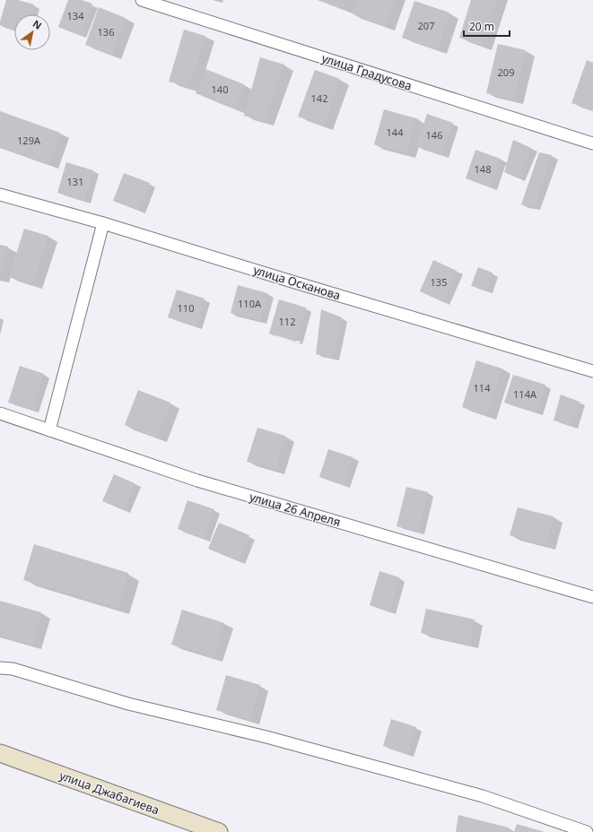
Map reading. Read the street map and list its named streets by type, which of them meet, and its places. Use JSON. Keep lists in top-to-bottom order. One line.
{"streets":{"main road":["улица Джабагиева"],"street":["улица Градусова","улица Осканова","улица 26 Апреля"]},"house_numbers":["134","207","136","209","140","142","144","146","129А","148","131","135","110А","110","112","114","114А"],"scale_bar":"20 m","north":"top right"}
